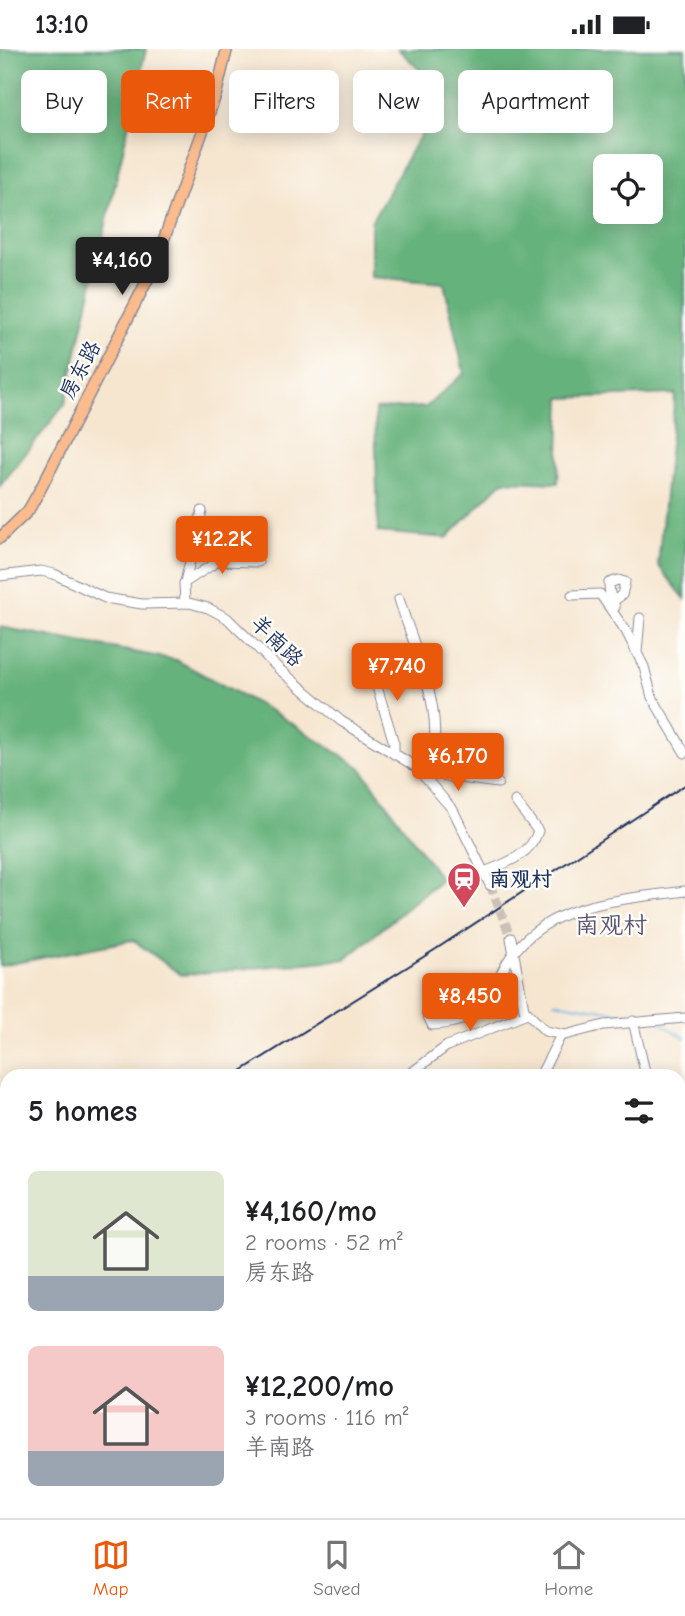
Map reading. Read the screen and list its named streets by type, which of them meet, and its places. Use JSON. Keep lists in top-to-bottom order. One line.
{"streets":{"main road":["房东路"],"street":["羊南路"]},"districts":["南观村"],"places":{"station":["南观村"]},"page":{"status":"13:10","chip":["Buy","Rent","Filters","New","Apartment"],"price":["¥4,160","¥12.2K","¥7,740","¥6,170","¥8,450"],"heading":"5 homes","list":[{"name":"¥4,160/mo","note":"2 rooms · 52 m² · 房东路"},{"name":"¥12,200/mo","note":"3 rooms · 116 m² · 羊南路"}],"tabs":["Map","Saved","Home"]}}
